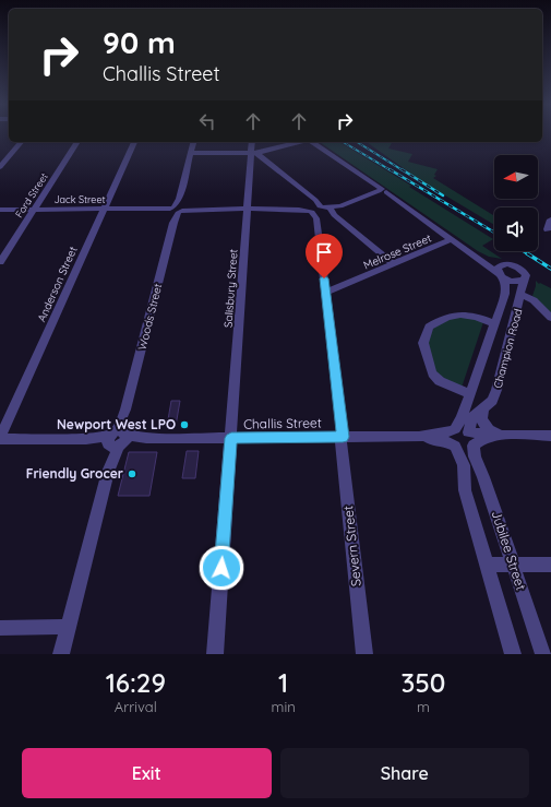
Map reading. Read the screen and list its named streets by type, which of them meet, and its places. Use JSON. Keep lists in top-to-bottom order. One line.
{"streets":{"street":["Ford Street","Jack Street","Melrose Street","Anderson Street","Salisbury Street","Woods Street","Champion Road","Challis Street","Severn Street","Jubilee Street"]},"crossings":[["Ford Street","Jack Street"],["Jack Street","Anderson Street"],["Jack Street","Salisbury Street"],["Jack Street","Woods Street"],["Jack Street","Severn Street"],["Melrose Street","Severn Street"],["Anderson Street","Challis Street"],["Salisbury Street","Challis Street"],["Woods Street","Challis Street"],["Champion Road","Challis Street"],["Champion Road","Jubilee Street"],["Challis Street","Severn Street"],["Challis Street","Jubilee Street"]],"places":["Newport West LPO","Friendly Grocer"],"north":"left","page":{"turn":["90 m","Challis Street"],"eta":["16:29","Arrival","1","min","350","m"],"buttons":["Exit","Share"]}}
